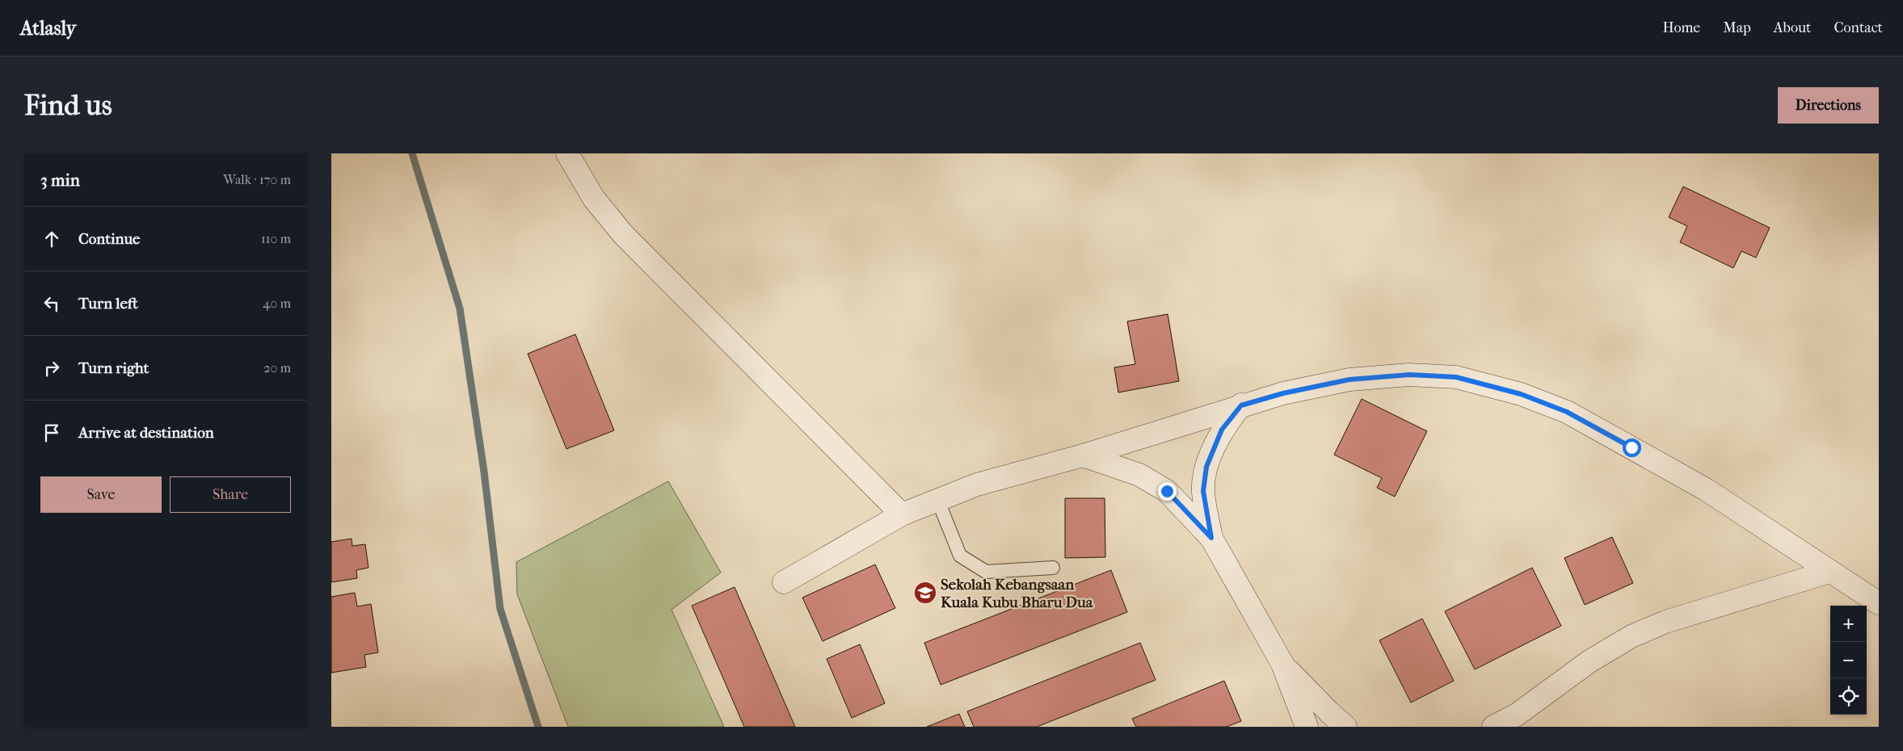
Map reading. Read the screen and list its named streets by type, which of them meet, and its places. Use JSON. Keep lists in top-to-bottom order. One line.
{"places":{"school or university":["Sekolah Kebangsaan Kuala Kubu Bharu Dua"]},"page":{"header":"Atlasly","nav":["Home","Map","About","Contact"],"buttons":["Directions",["Save","Share"]],"title":"Find us","heading":["3 min","Walk · 170 m"],"list":[["Continue","110 m"],["Turn left","40 m"],["Turn right","20 m"],"Arrive at destination"],"map_buttons":["+","−"]}}
